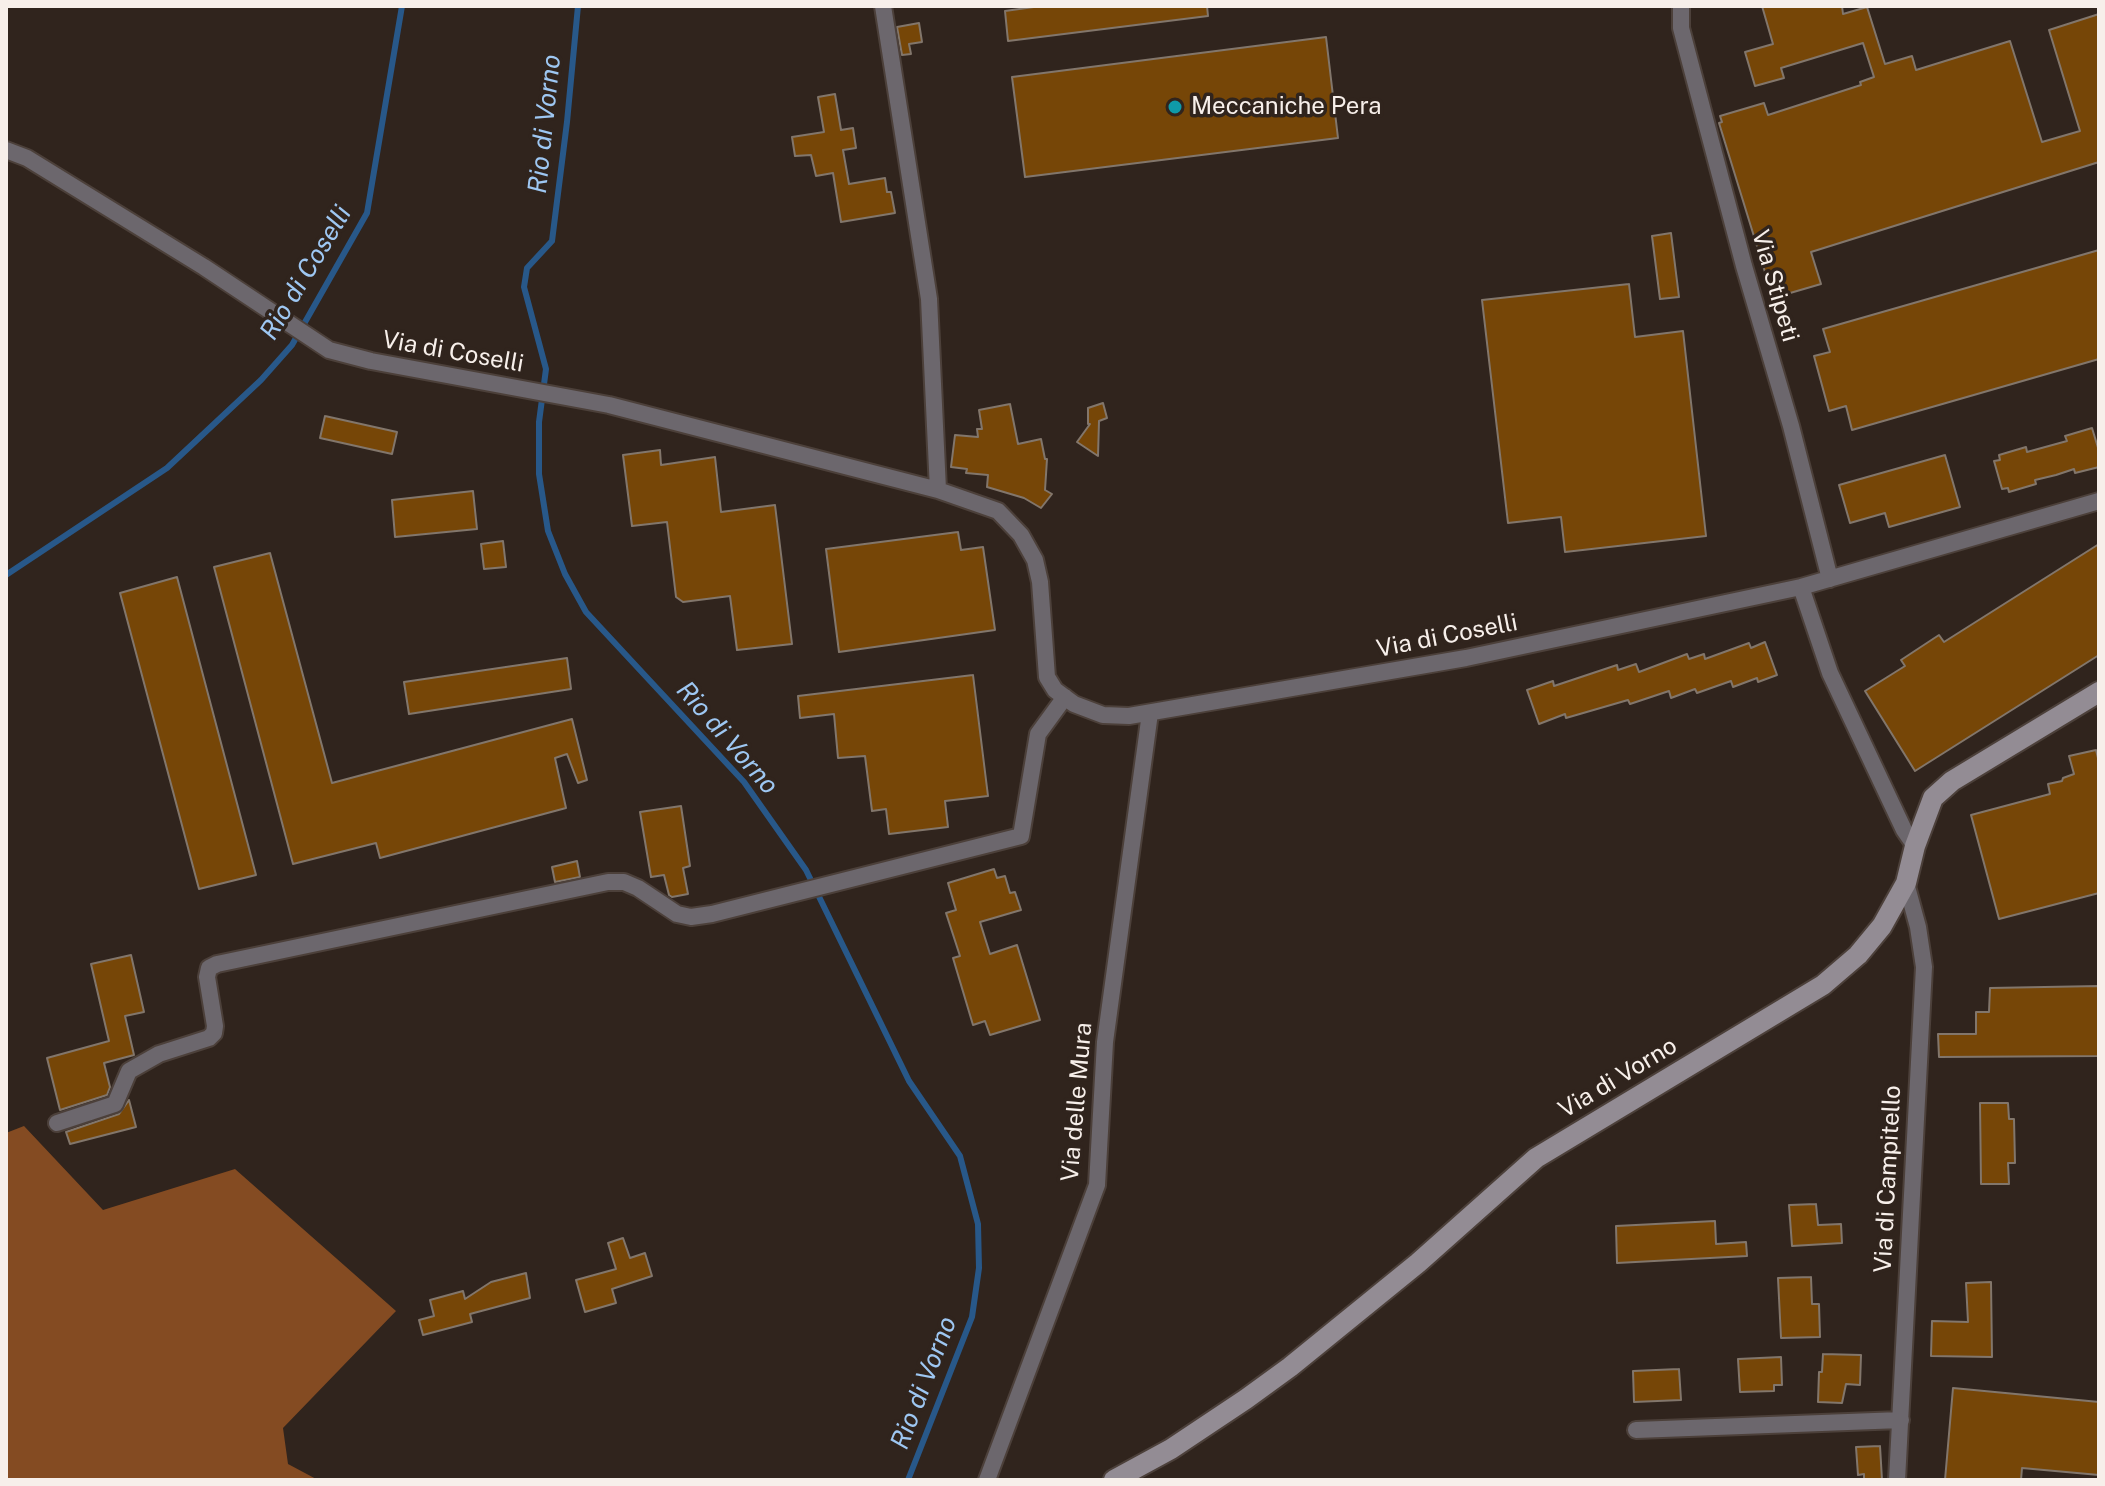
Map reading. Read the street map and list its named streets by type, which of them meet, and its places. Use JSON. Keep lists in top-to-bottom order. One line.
{"streets":{"street":["Via Stipeti","Via di Coselli","Via di Vorno","Via delle Mura","Via di Campitello"]},"crossings":[["Via Stipeti","Via di Coselli"],["Via di Coselli","Via delle Mura"],["Via di Vorno","Via di Campitello"]],"water":["Rio di Vorno","Rio di Coselli"],"places":["Meccaniche Pera"]}
